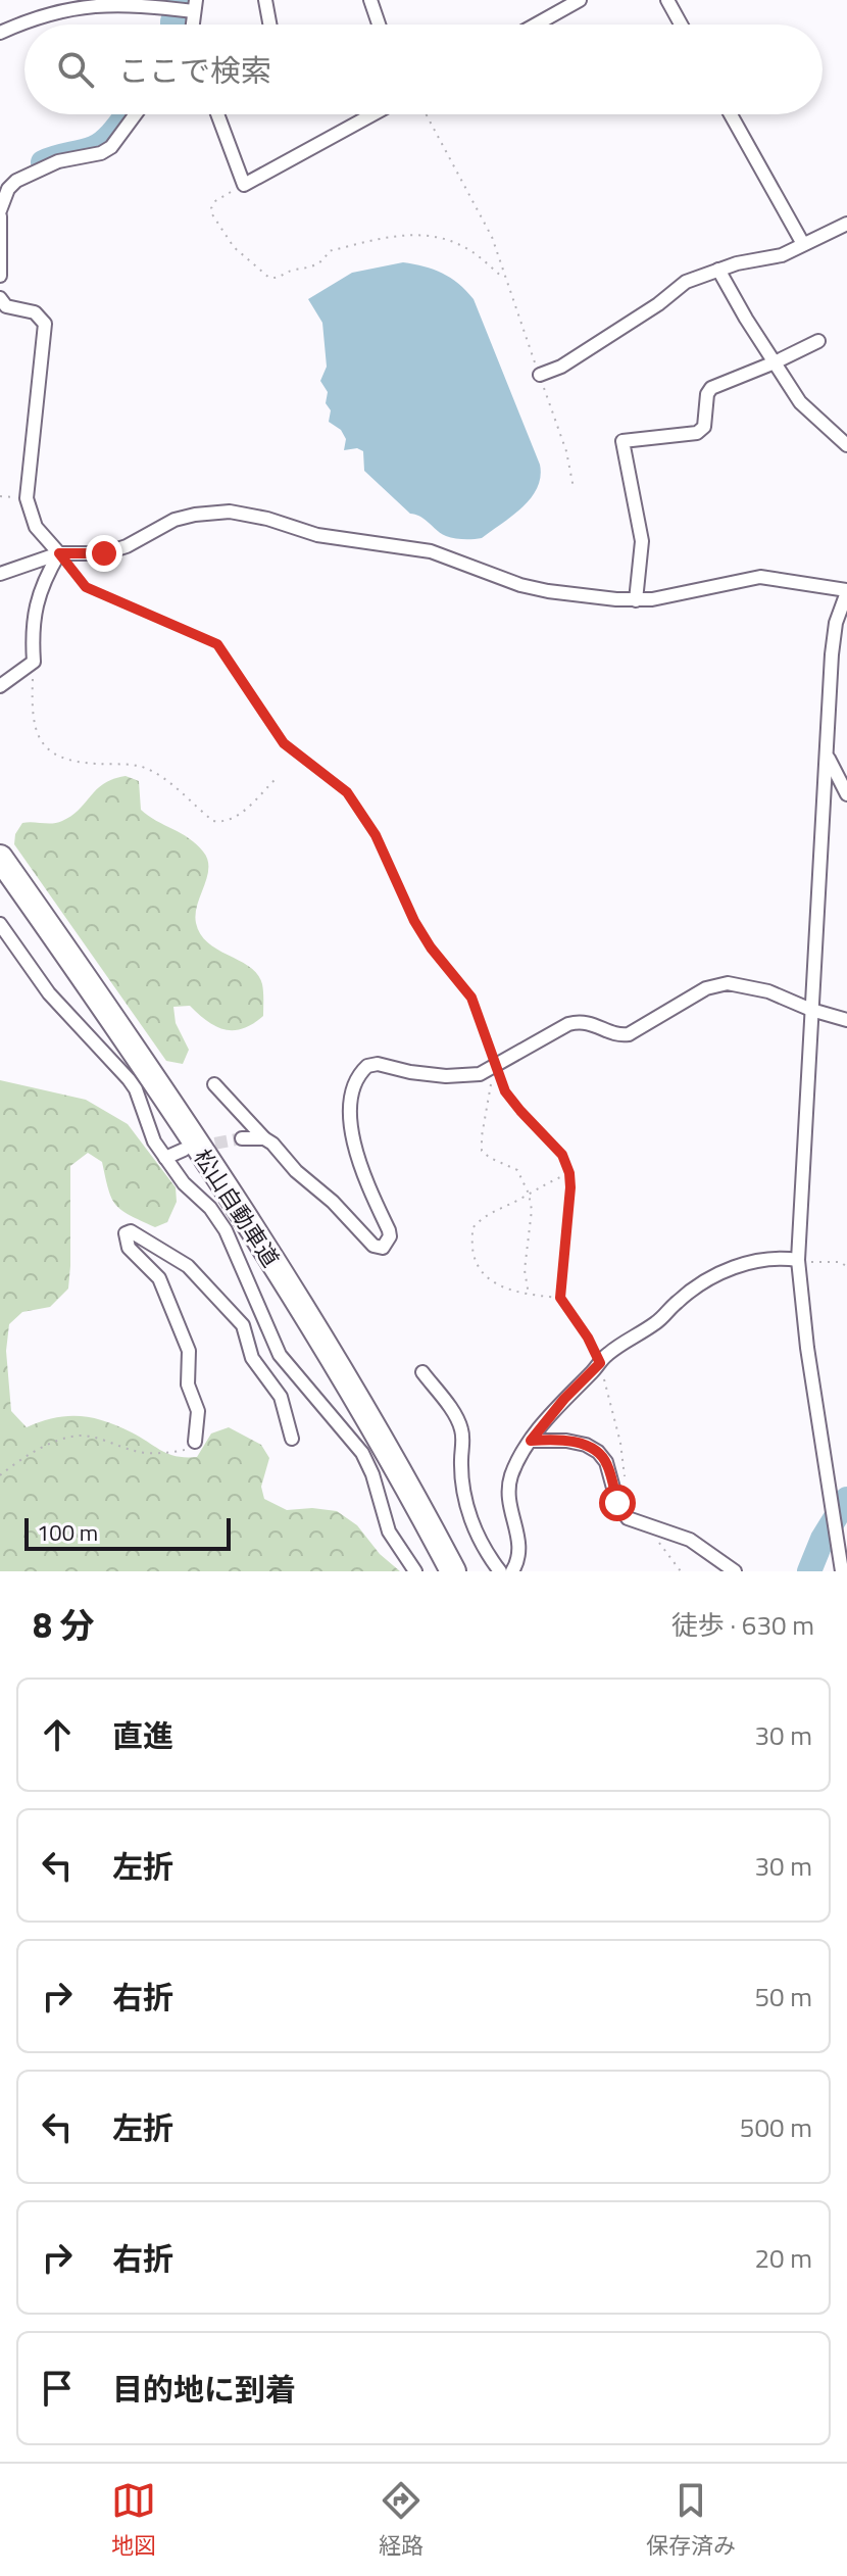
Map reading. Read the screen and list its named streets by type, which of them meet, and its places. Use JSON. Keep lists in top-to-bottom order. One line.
{"streets":{"highway":["松山自動車道"]},"scale_bar":"100 m","page":{"search":"ここで検索","scale":"100 m","heading":["8 分","徒歩 · 630 m"],"list":[["直進","30 m"],["左折","30 m"],["右折","50 m"],["左折","500 m"],["右折","20 m"],"目的地に到着"],"nav":["地図","経路","保存済み"]}}
